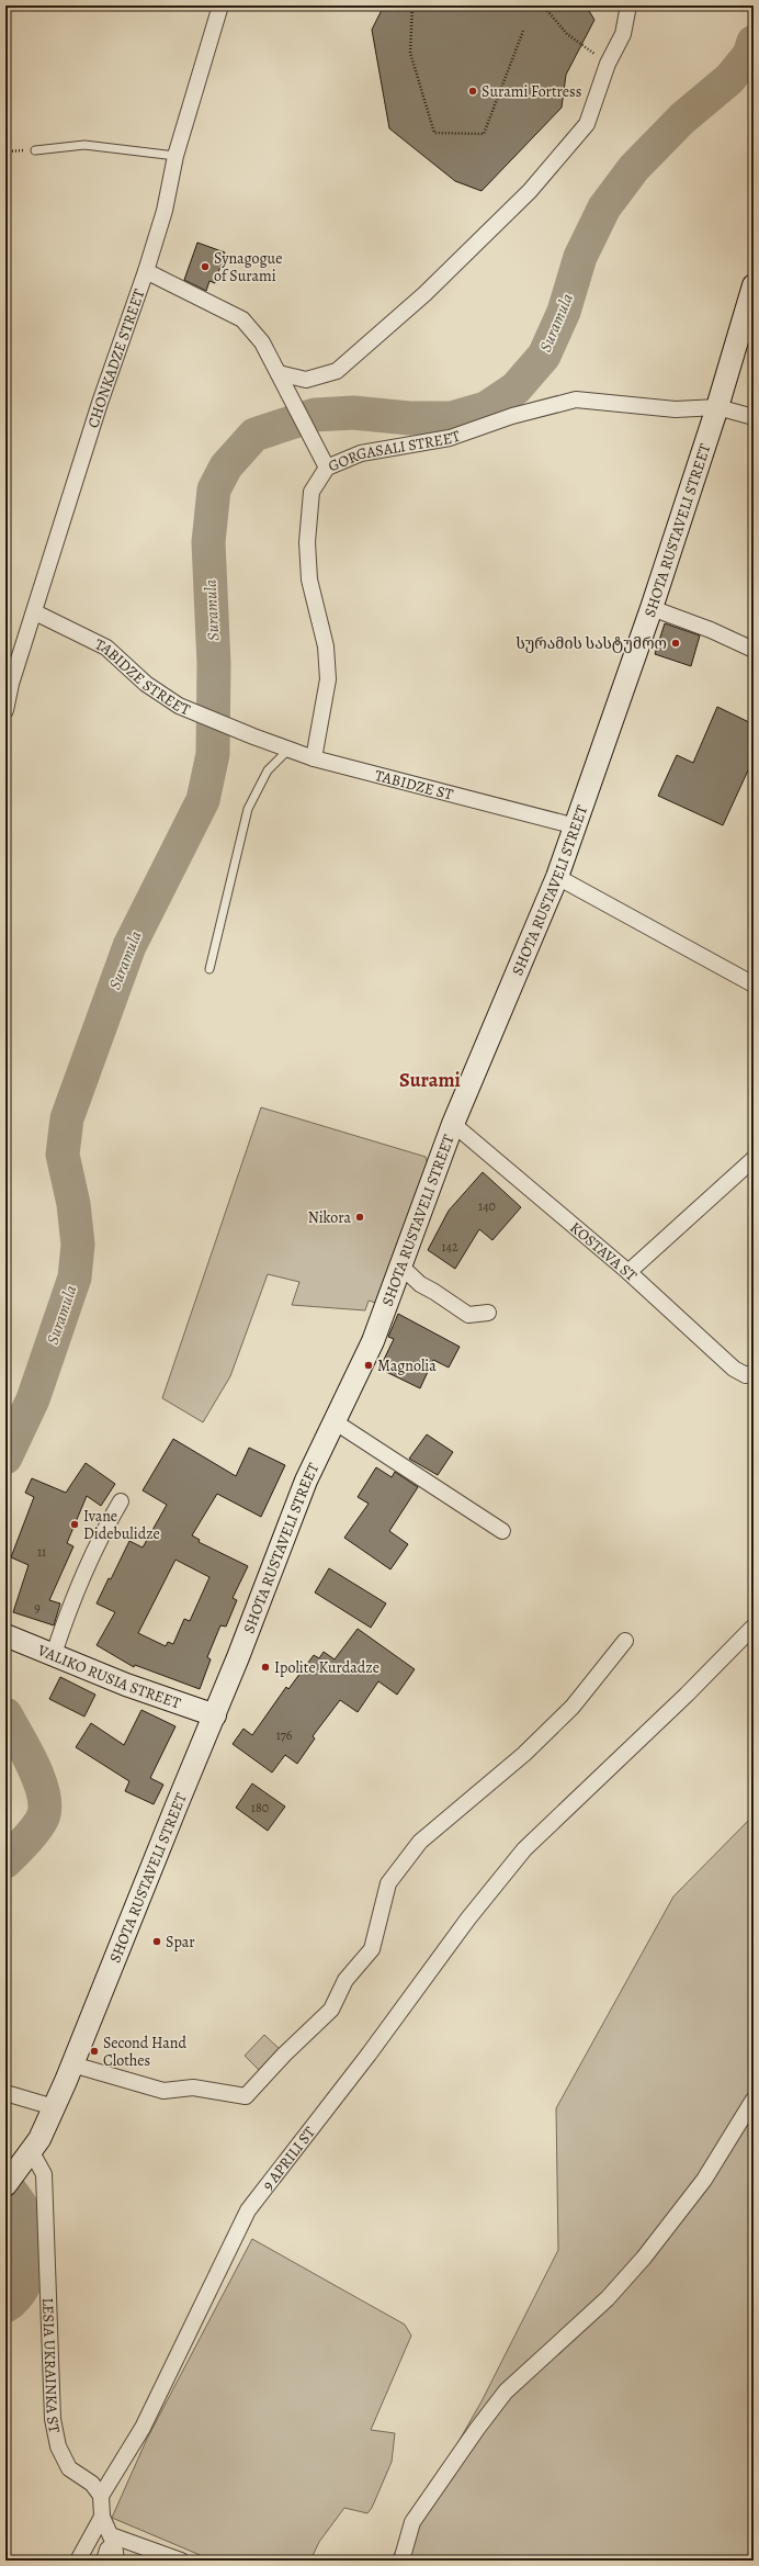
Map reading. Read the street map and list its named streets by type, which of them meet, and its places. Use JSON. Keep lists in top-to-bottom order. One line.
{"streets":{"street":["CHONKADZE STREET","GORGASALI STREET","SHOTA RUSTAVELI STREET","TABIDZE STREET","TABIDZE ST","KOSTAVA ST","VALIKO RUSIA STREET","9 APRILI ST","LESIA UKRAINKA ST"]},"crossings":[["CHONKADZE STREET","TABIDZE STREET"],["GORGASALI STREET","SHOTA RUSTAVELI STREET"],["GORGASALI STREET","TABIDZE ST"],["SHOTA RUSTAVELI STREET","TABIDZE ST"],["SHOTA RUSTAVELI STREET","KOSTAVA ST"],["SHOTA RUSTAVELI STREET","VALIKO RUSIA STREET"],["SHOTA RUSTAVELI STREET","LESIA UKRAINKA ST"],["TABIDZE STREET","TABIDZE ST"],["9 APRILI ST","LESIA UKRAINKA ST"]],"districts":["Surami"],"water":["Suramula"],"places":["Surami Fortress","Synagogue of Surami","სურამის სასტუმრო","Nikora","Magnolia","Ivane Didebulidze","Ipolite Kurdadze","Spar","Second Hand Clothes"],"house_numbers":["140","142","11","9","176","180"]}
